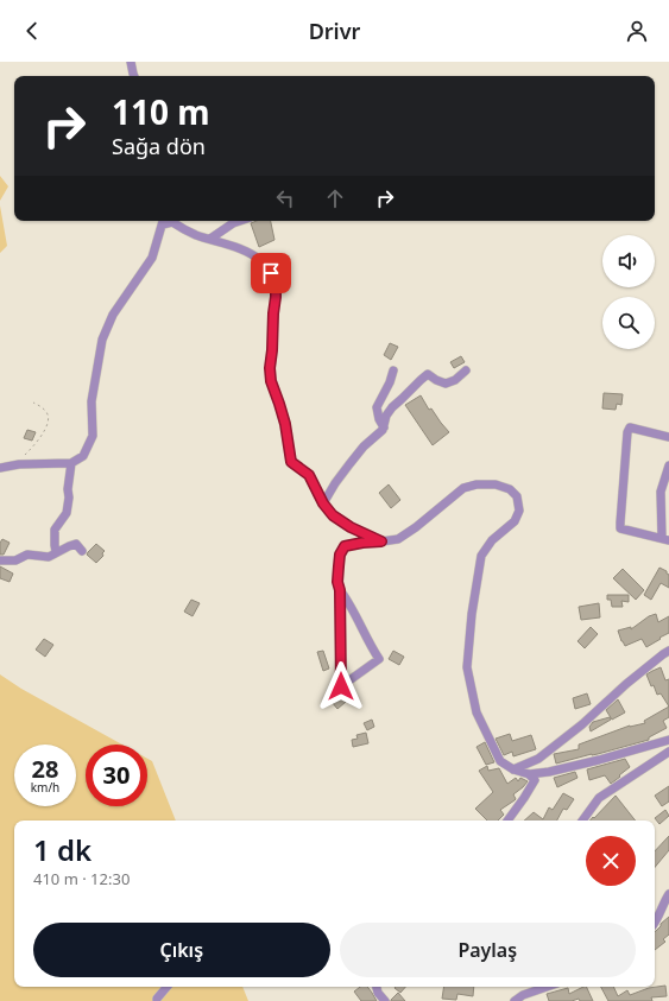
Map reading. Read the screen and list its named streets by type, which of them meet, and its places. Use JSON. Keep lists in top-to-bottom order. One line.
{"page":{"header":"Drivr","turn":["110 m","Sağa dön"],"speed":"28 km/h","limit":"30","heading":["1 dk","410 m · 12:30"],"buttons":["Çıkış","Paylaş"]}}
